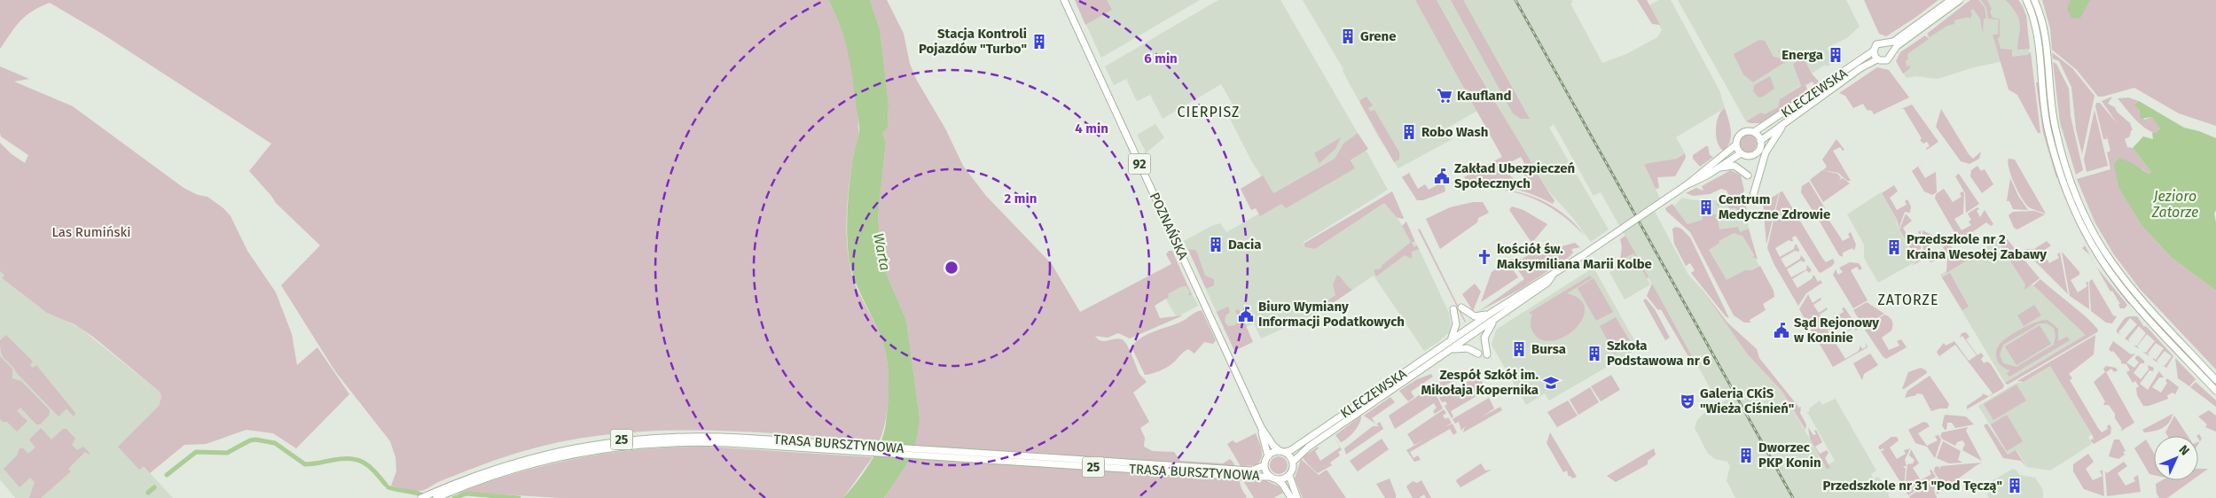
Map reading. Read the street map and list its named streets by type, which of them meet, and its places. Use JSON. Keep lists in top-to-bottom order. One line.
{"streets":{"main road":["KLECZEWSKA","92","POZNAŃSKA","25","TRASA BURSZTYNOWA"]},"crossings":[["KLECZEWSKA","POZNAŃSKA"],["KLECZEWSKA","25"],["KLECZEWSKA","TRASA BURSZTYNOWA"],["POZNAŃSKA","25"],["POZNAŃSKA","TRASA BURSZTYNOWA"],["25","TRASA BURSZTYNOWA"]],"districts":["CIERPISZ","ZATORZE"],"water":["Jezioro Zatorze","Warta"],"parks":["Las Rumiński"],"places":{"building":["Grene","Stacja Kontroli Pojazdów \"Turbo\"","Energa","Robo Wash","Centrum Medyczne Zdrowie","Dacia","Przedszkole nr 2 Kraina Wesołej Zabawy","Bursa","Szkoła Podstawowa nr 6","Dworzec PKP Konin","Przedszkole nr 31 \"Pod Tęczą\""],"supermarket":["Kaufland"],"public building":["Zakład Ubezpieczeń Społecznych","Biuro Wymiany Informacji Podatkowych","Sąd Rejonowy w Koninie"],"church":["kościół św. Maksymiliana Marii Kolbe"],"school or university":["Zespół Szkół im. Mikołaja Kopernika"],"theatre":["Galeria CKiS \"Wieża Ciśnień\""]},"north":"top right","rings":["6 min","4 min","2 min"]}
